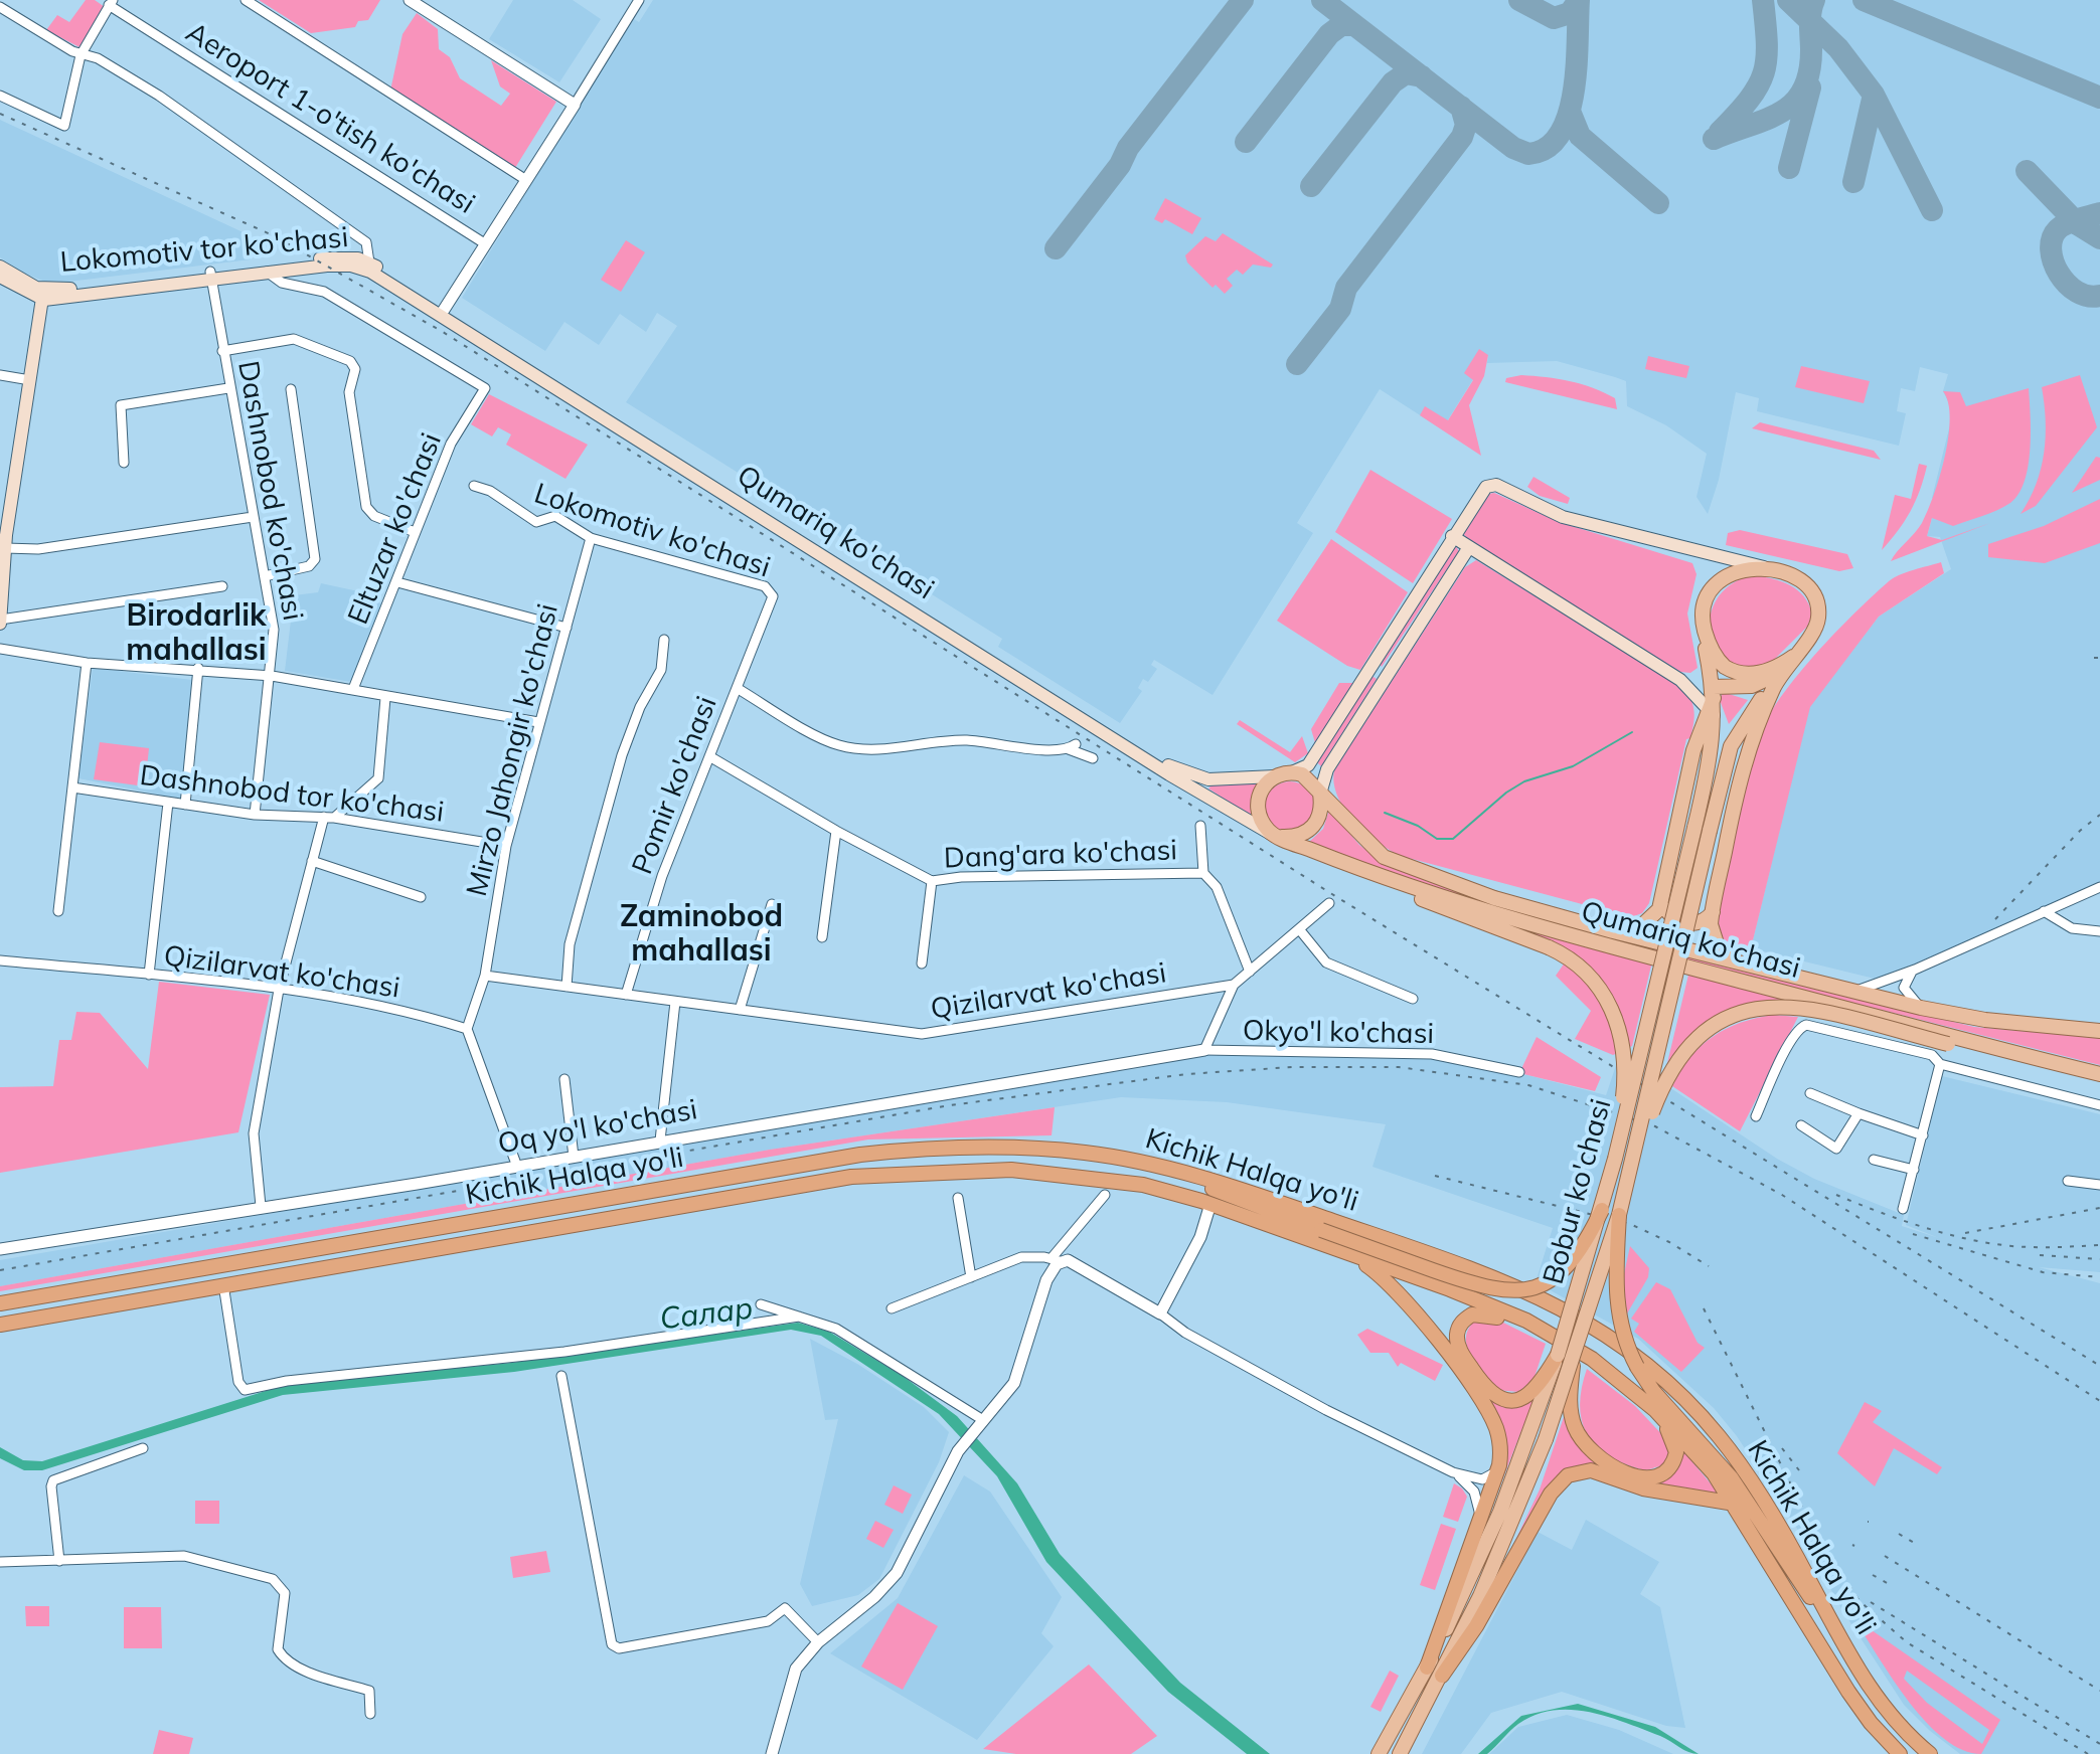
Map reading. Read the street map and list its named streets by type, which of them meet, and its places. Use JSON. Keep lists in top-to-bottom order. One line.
{"streets":{"highway":["Kichik Halqa yo'li"],"main road":["Lokomotiv tor ko'chasi","Qumariq ko'chasi","Bobur ko'chasi"],"street":["Aeroport 1-o'tish ko'chasi","Dashnobod ko'chasi","Eltuzar ko'chasi","Lokomotiv ko'chasi","Mirzo Jahongir ko'chasi","Pomir ko'chasi","Dashnobod tor ko'chasi","Dang'ara ko'chasi","Qizilarvat ko'chasi","Okyo'l ko'chasi","Oq yo'l ko'chasi"]},"crossings":[["Lokomotiv tor ko'chasi","Dashnobod ko'chasi"],["Lokomotiv tor ko'chasi","Eltuzar ko'chasi"],["Lokomotiv tor ko'chasi","Qumariq ko'chasi"],["Dashnobod ko'chasi","Dashnobod tor ko'chasi"],["Lokomotiv ko'chasi","Mirzo Jahongir ko'chasi"],["Lokomotiv ko'chasi","Pomir ko'chasi"],["Mirzo Jahongir ko'chasi","Dashnobod tor ko'chasi"],["Mirzo Jahongir ko'chasi","Qizilarvat ko'chasi"],["Pomir ko'chasi","Dang'ara ko'chasi"],["Pomir ko'chasi","Qizilarvat ko'chasi"],["Okyo'l ko'chasi","Oq yo'l ko'chasi"],["Kichik Halqa yo'li","Bobur ko'chasi"]],"districts":["Birodarlik mahallasi","Zaminobod mahallasi"],"water":["Салар"]}
